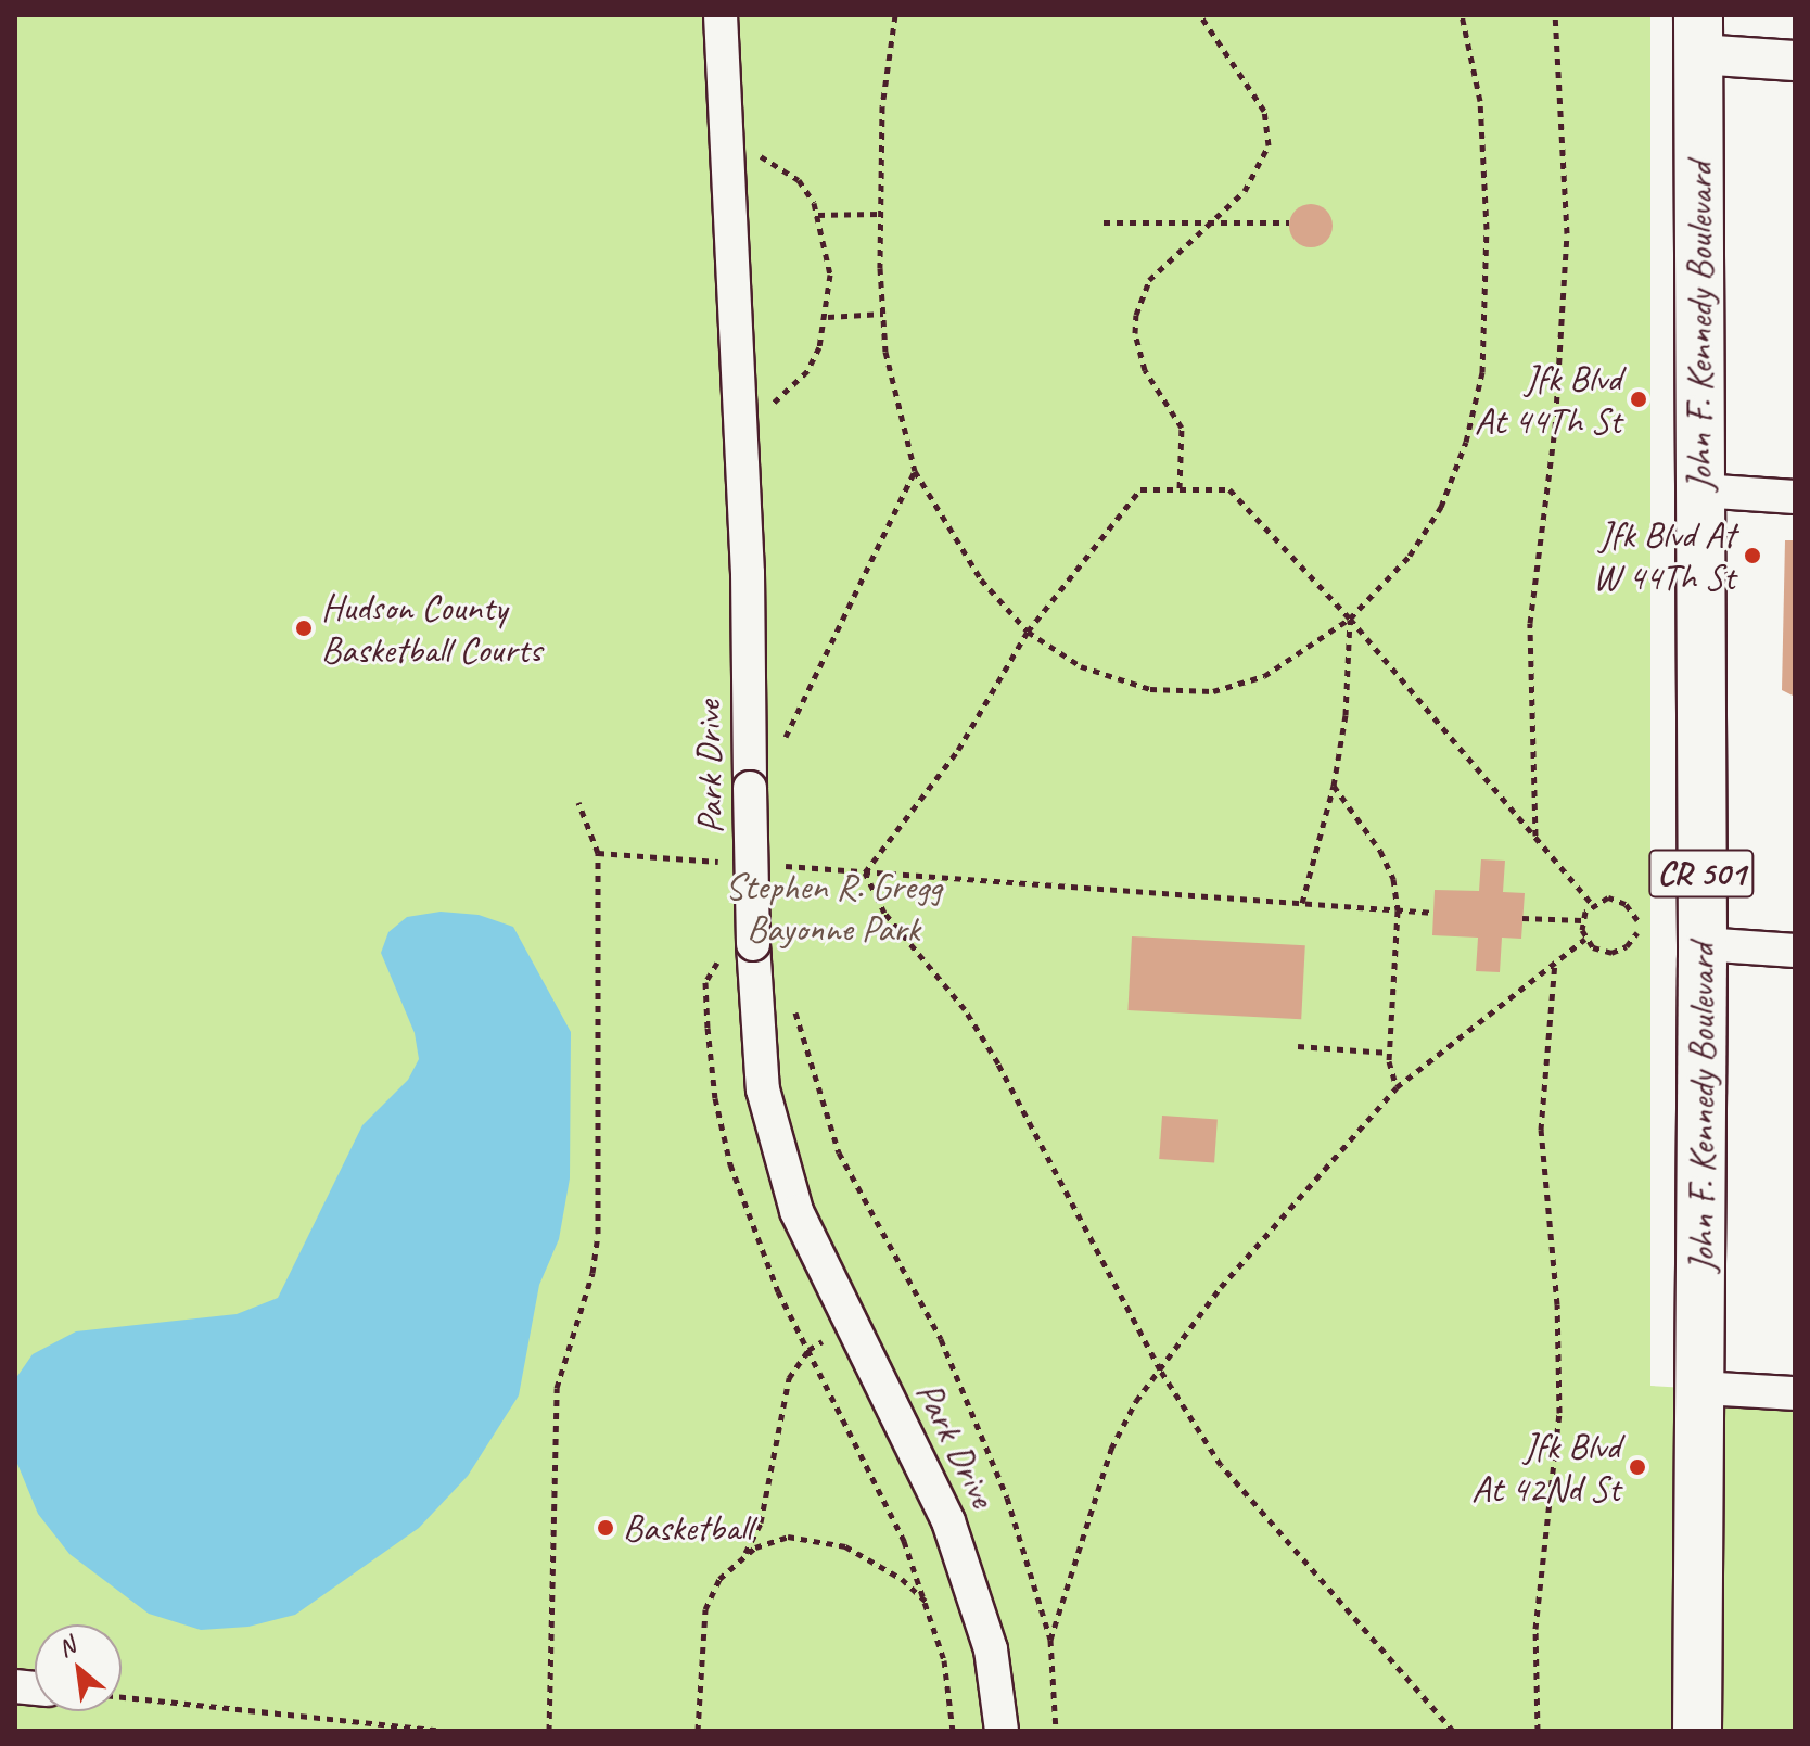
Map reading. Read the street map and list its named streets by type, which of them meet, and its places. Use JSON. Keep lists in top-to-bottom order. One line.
{"streets":{"main road":["John F. Kennedy Boulevard","CR 501"],"street":["Park Drive"]},"parks":["Stephen R. Gregg Bayonne Park"],"places":["Jfk Blvd At 44Th St","Jfk Blvd At W 44Th St","Hudson County Basketball Courts","Jfk Blvd At 42Nd St","Basketball"],"north":"top left"}
